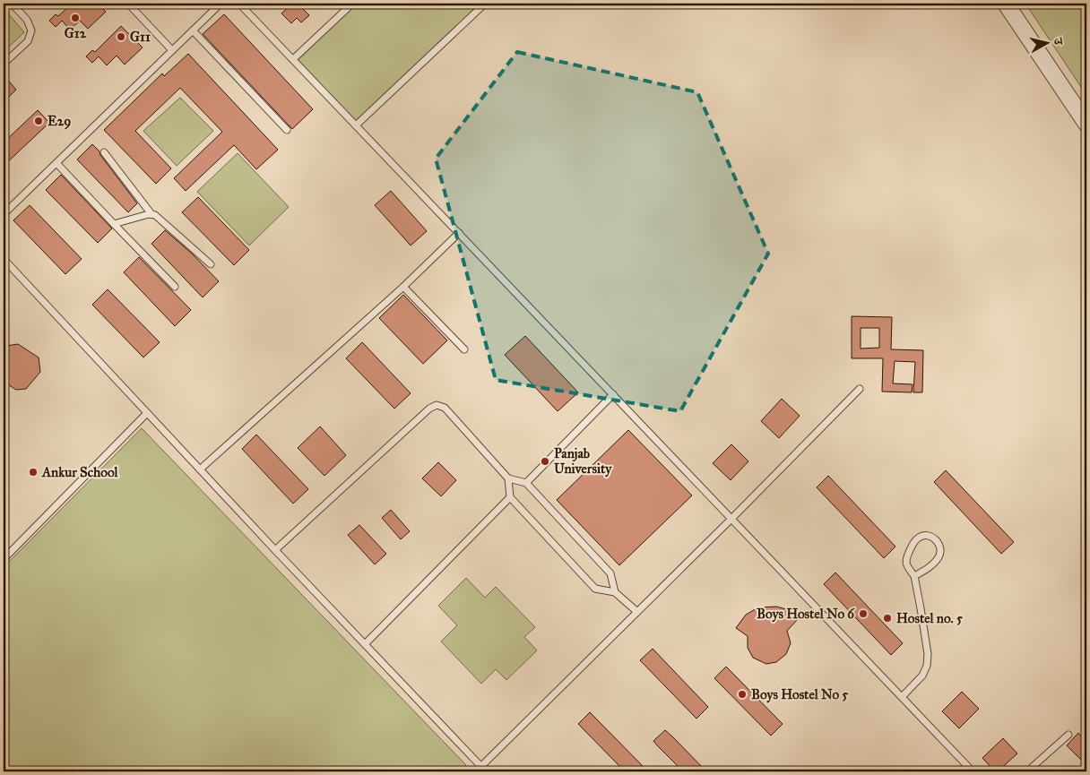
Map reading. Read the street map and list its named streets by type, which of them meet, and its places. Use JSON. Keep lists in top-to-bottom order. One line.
{"places":["G12","G11","E29","Panjab University","Ankur School","Boys Hostel No 6","Hostel no. 5","Boys Hostel No 5"],"north":"right"}
